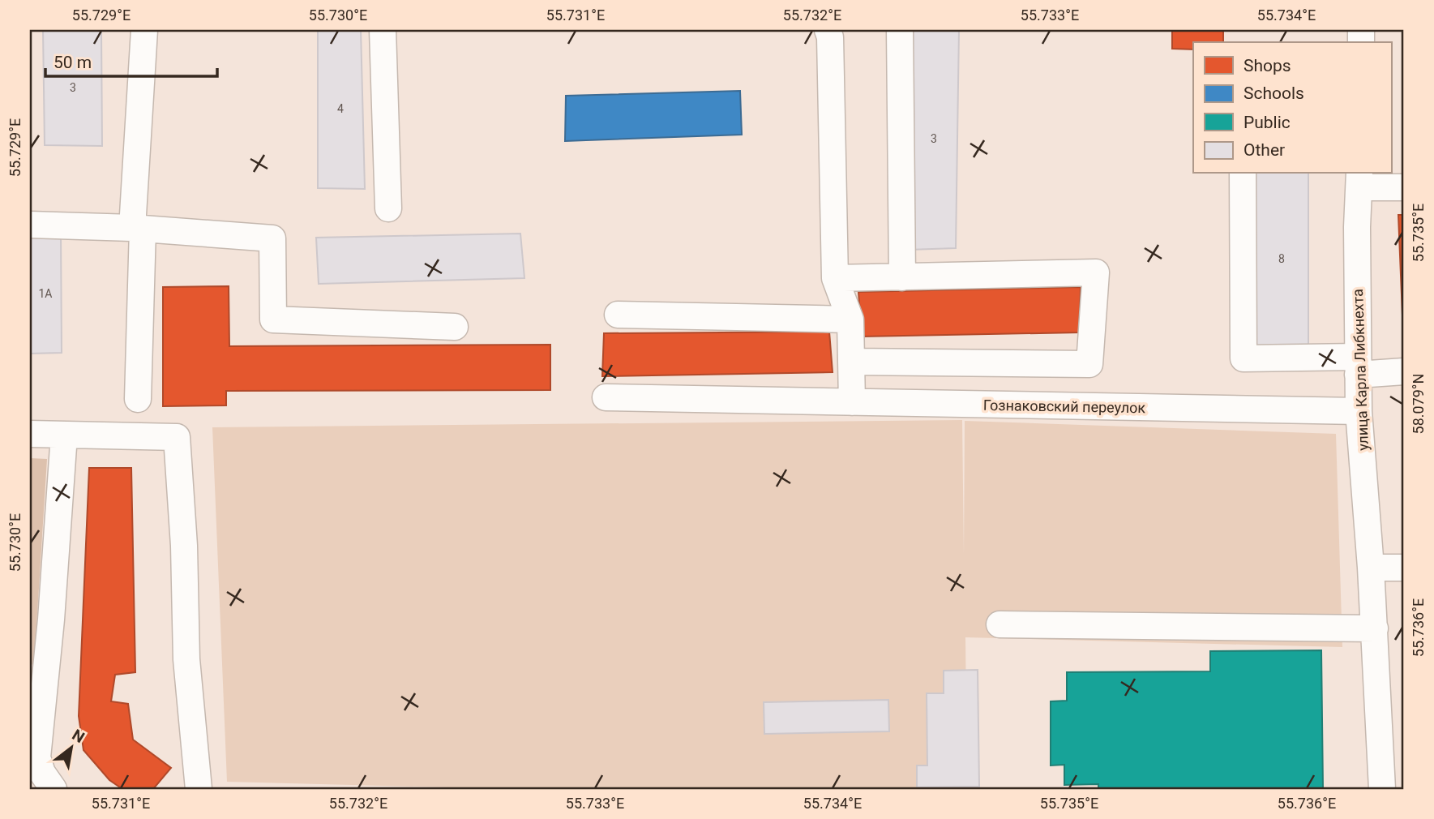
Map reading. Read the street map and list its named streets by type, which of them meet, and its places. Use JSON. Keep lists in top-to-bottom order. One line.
{"streets":{"street":["улица Карла Либкнехта","Гознаковский переулок"]},"crossings":[["улица Карла Либкнехта","Гознаковский переулок"]],"house_numbers":["3","4","3","8","1А"],"legend":["Shops","Schools","Public","Other"],"scale_bar":"50 m","north":"top right","coordinates":["55.729°E","55.730°E","55.731°E","55.732°E","55.733°E","55.734°E","55.735°E","58.079°N","55.736°E"]}
